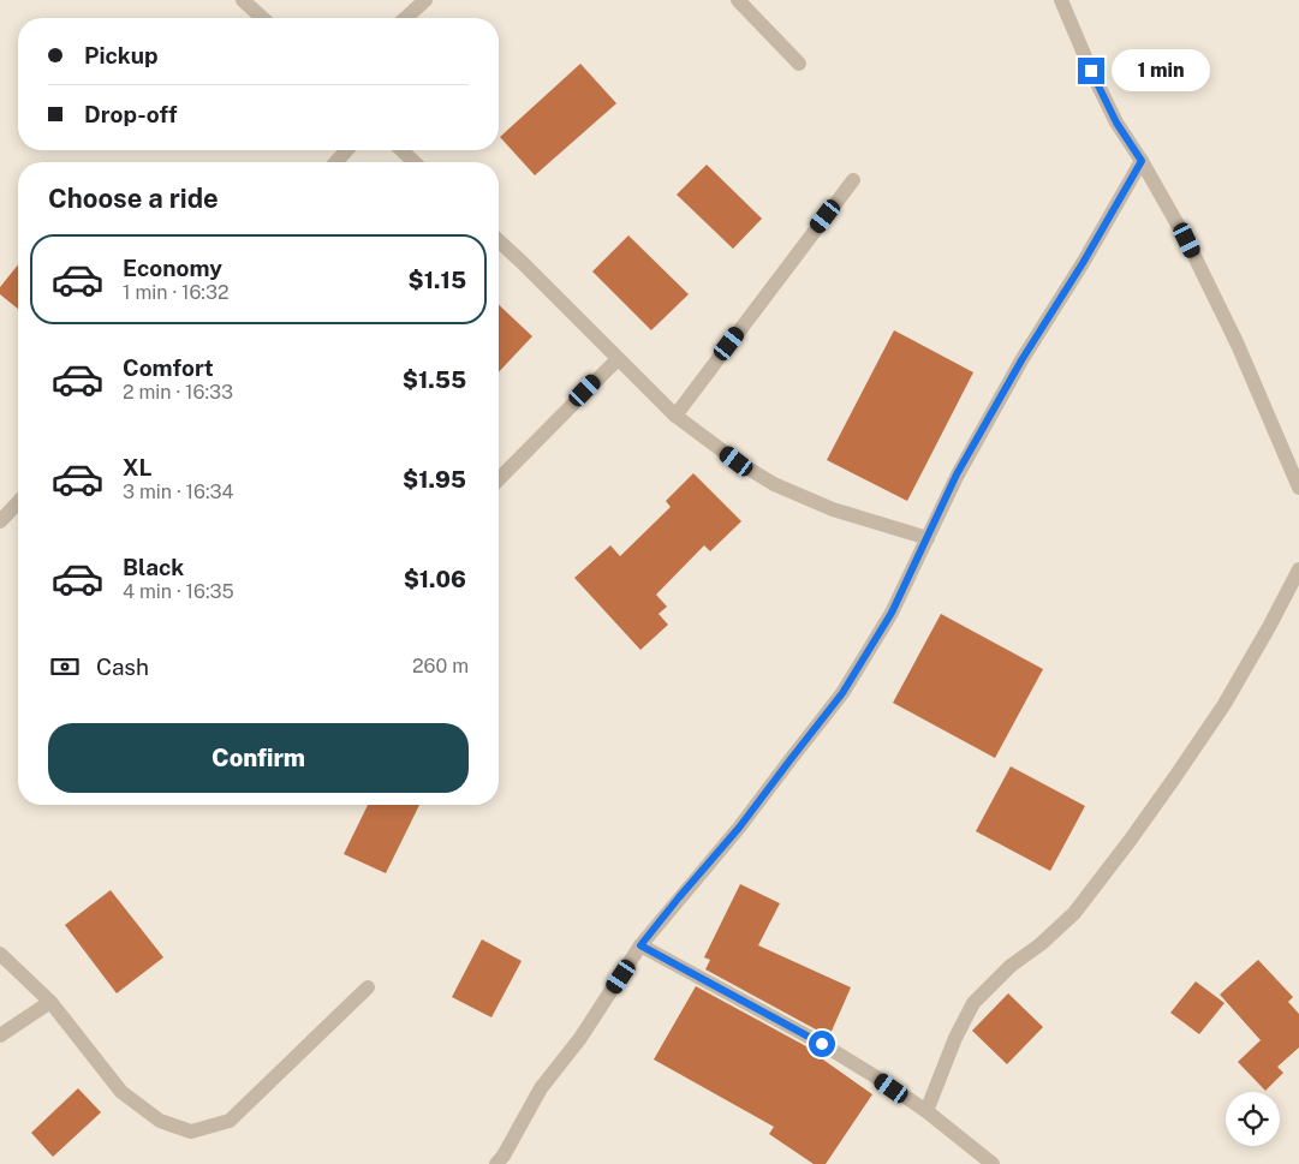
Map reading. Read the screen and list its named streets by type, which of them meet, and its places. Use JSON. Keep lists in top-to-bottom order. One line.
{"page":{"banner":["Pickup","Drop-off"],"bubble":"1 min","heading":"Choose a ride","list":[{"name":"Economy","note":"1 min · 16:32","value":"$1.15"},{"name":"Comfort","note":"2 min · 16:33","value":"$1.55"},{"name":"XL","note":"3 min · 16:34","value":"$1.95"},{"name":"Black","note":"4 min · 16:35","value":"$1.06"}],"pay":["Cash","260 m"],"buttons":"Confirm"}}
